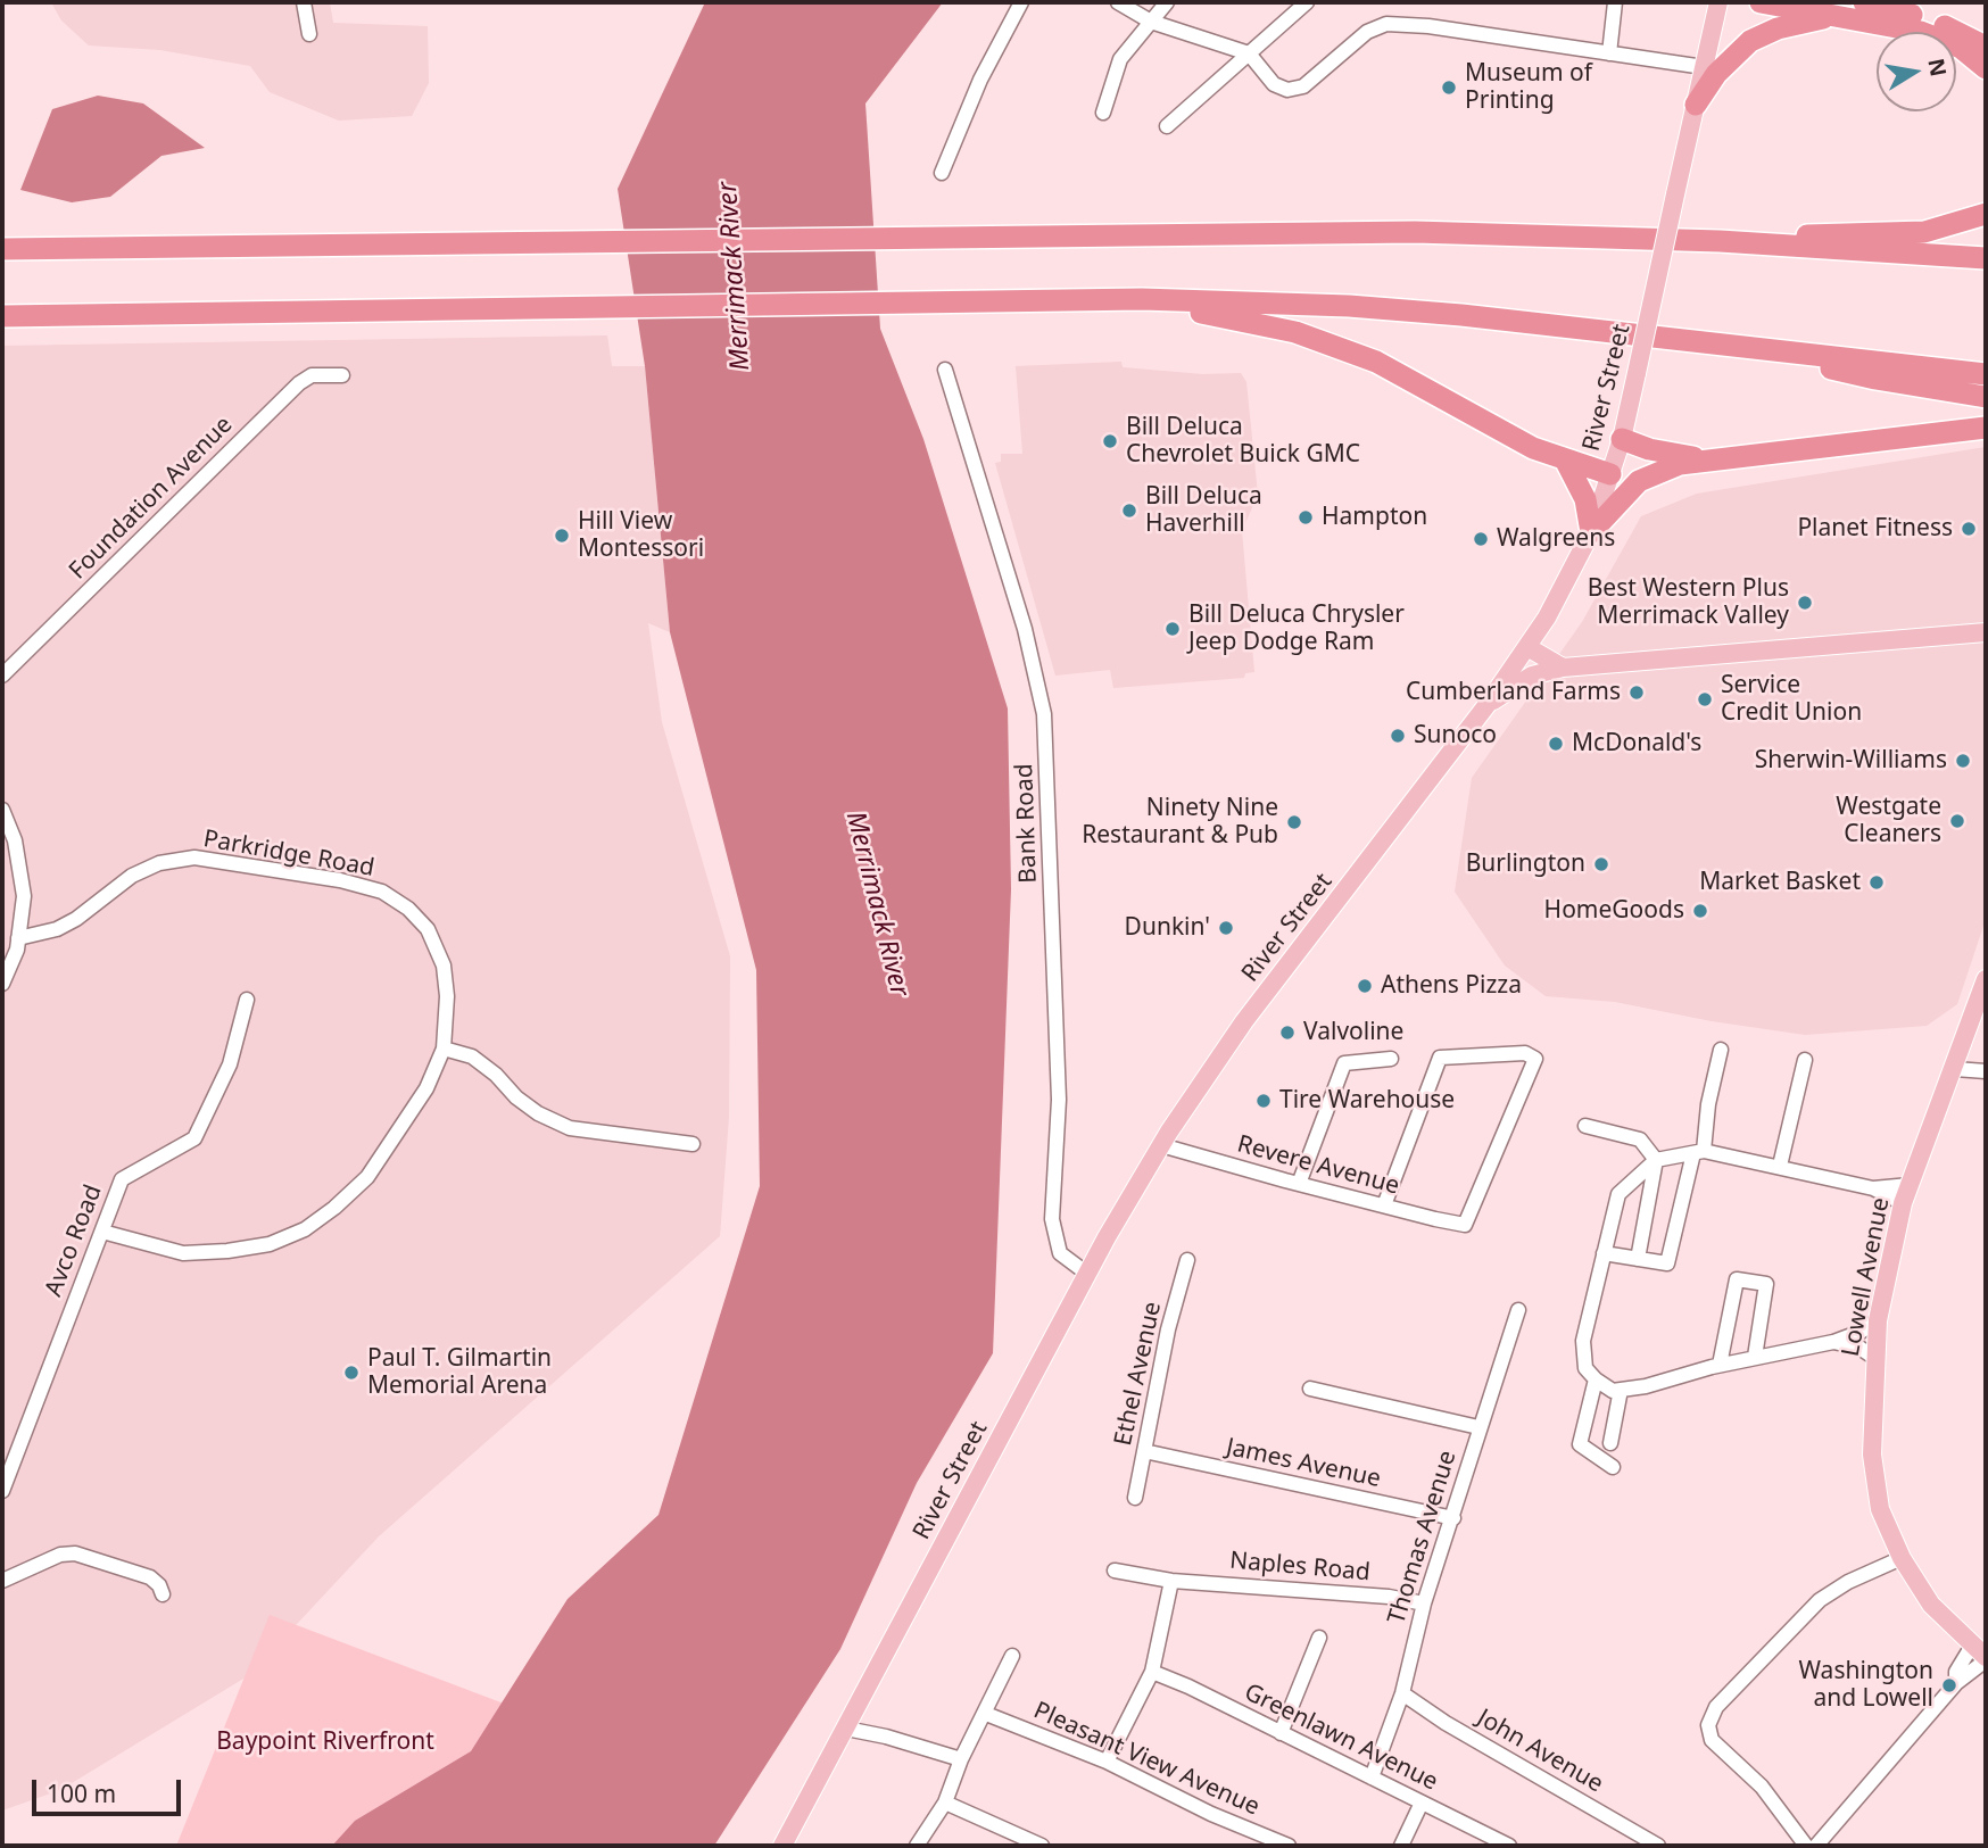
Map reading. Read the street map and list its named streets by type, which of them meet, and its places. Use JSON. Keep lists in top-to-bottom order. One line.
{"streets":{"main road":["River Street","Lowell Avenue"],"street":["Foundation Avenue","Bank Road","Parkridge Road","Revere Avenue","Avco Road","Ethel Avenue","James Avenue","Thomas Avenue","Naples Road","Greenlawn Avenue","John Avenue","Pleasant View Avenue"]},"crossings":[["River Street","Bank Road"],["River Street","Revere Avenue"],["Parkridge Road","Avco Road"],["Ethel Avenue","James Avenue"],["James Avenue","Thomas Avenue"],["Thomas Avenue","Naples Road"],["Thomas Avenue","Greenlawn Avenue"],["Thomas Avenue","John Avenue"]],"water":["Merrimack River"],"parks":["Baypoint Riverfront"],"places":["Museum of Printing","Bill Deluca Chevrolet Buick GMC","Bill Deluca Haverhill","Hampton","Planet Fitness","Hill View Montessori","Walgreens","Best Western Plus Merrimack Valley","Bill Deluca Chrysler Jeep Dodge Ram","Cumberland Farms","Service Credit Union","Sunoco","McDonald's","Sherwin-Williams","Westgate Cleaners","Ninety Nine Restaurant & Pub","Burlington","Market Basket","HomeGoods","Dunkin'","Athens Pizza","Valvoline","Tire Warehouse","Paul T. Gilmartin Memorial Arena","Washington and Lowell"],"scale_bar":"100 m","north":"right"}
